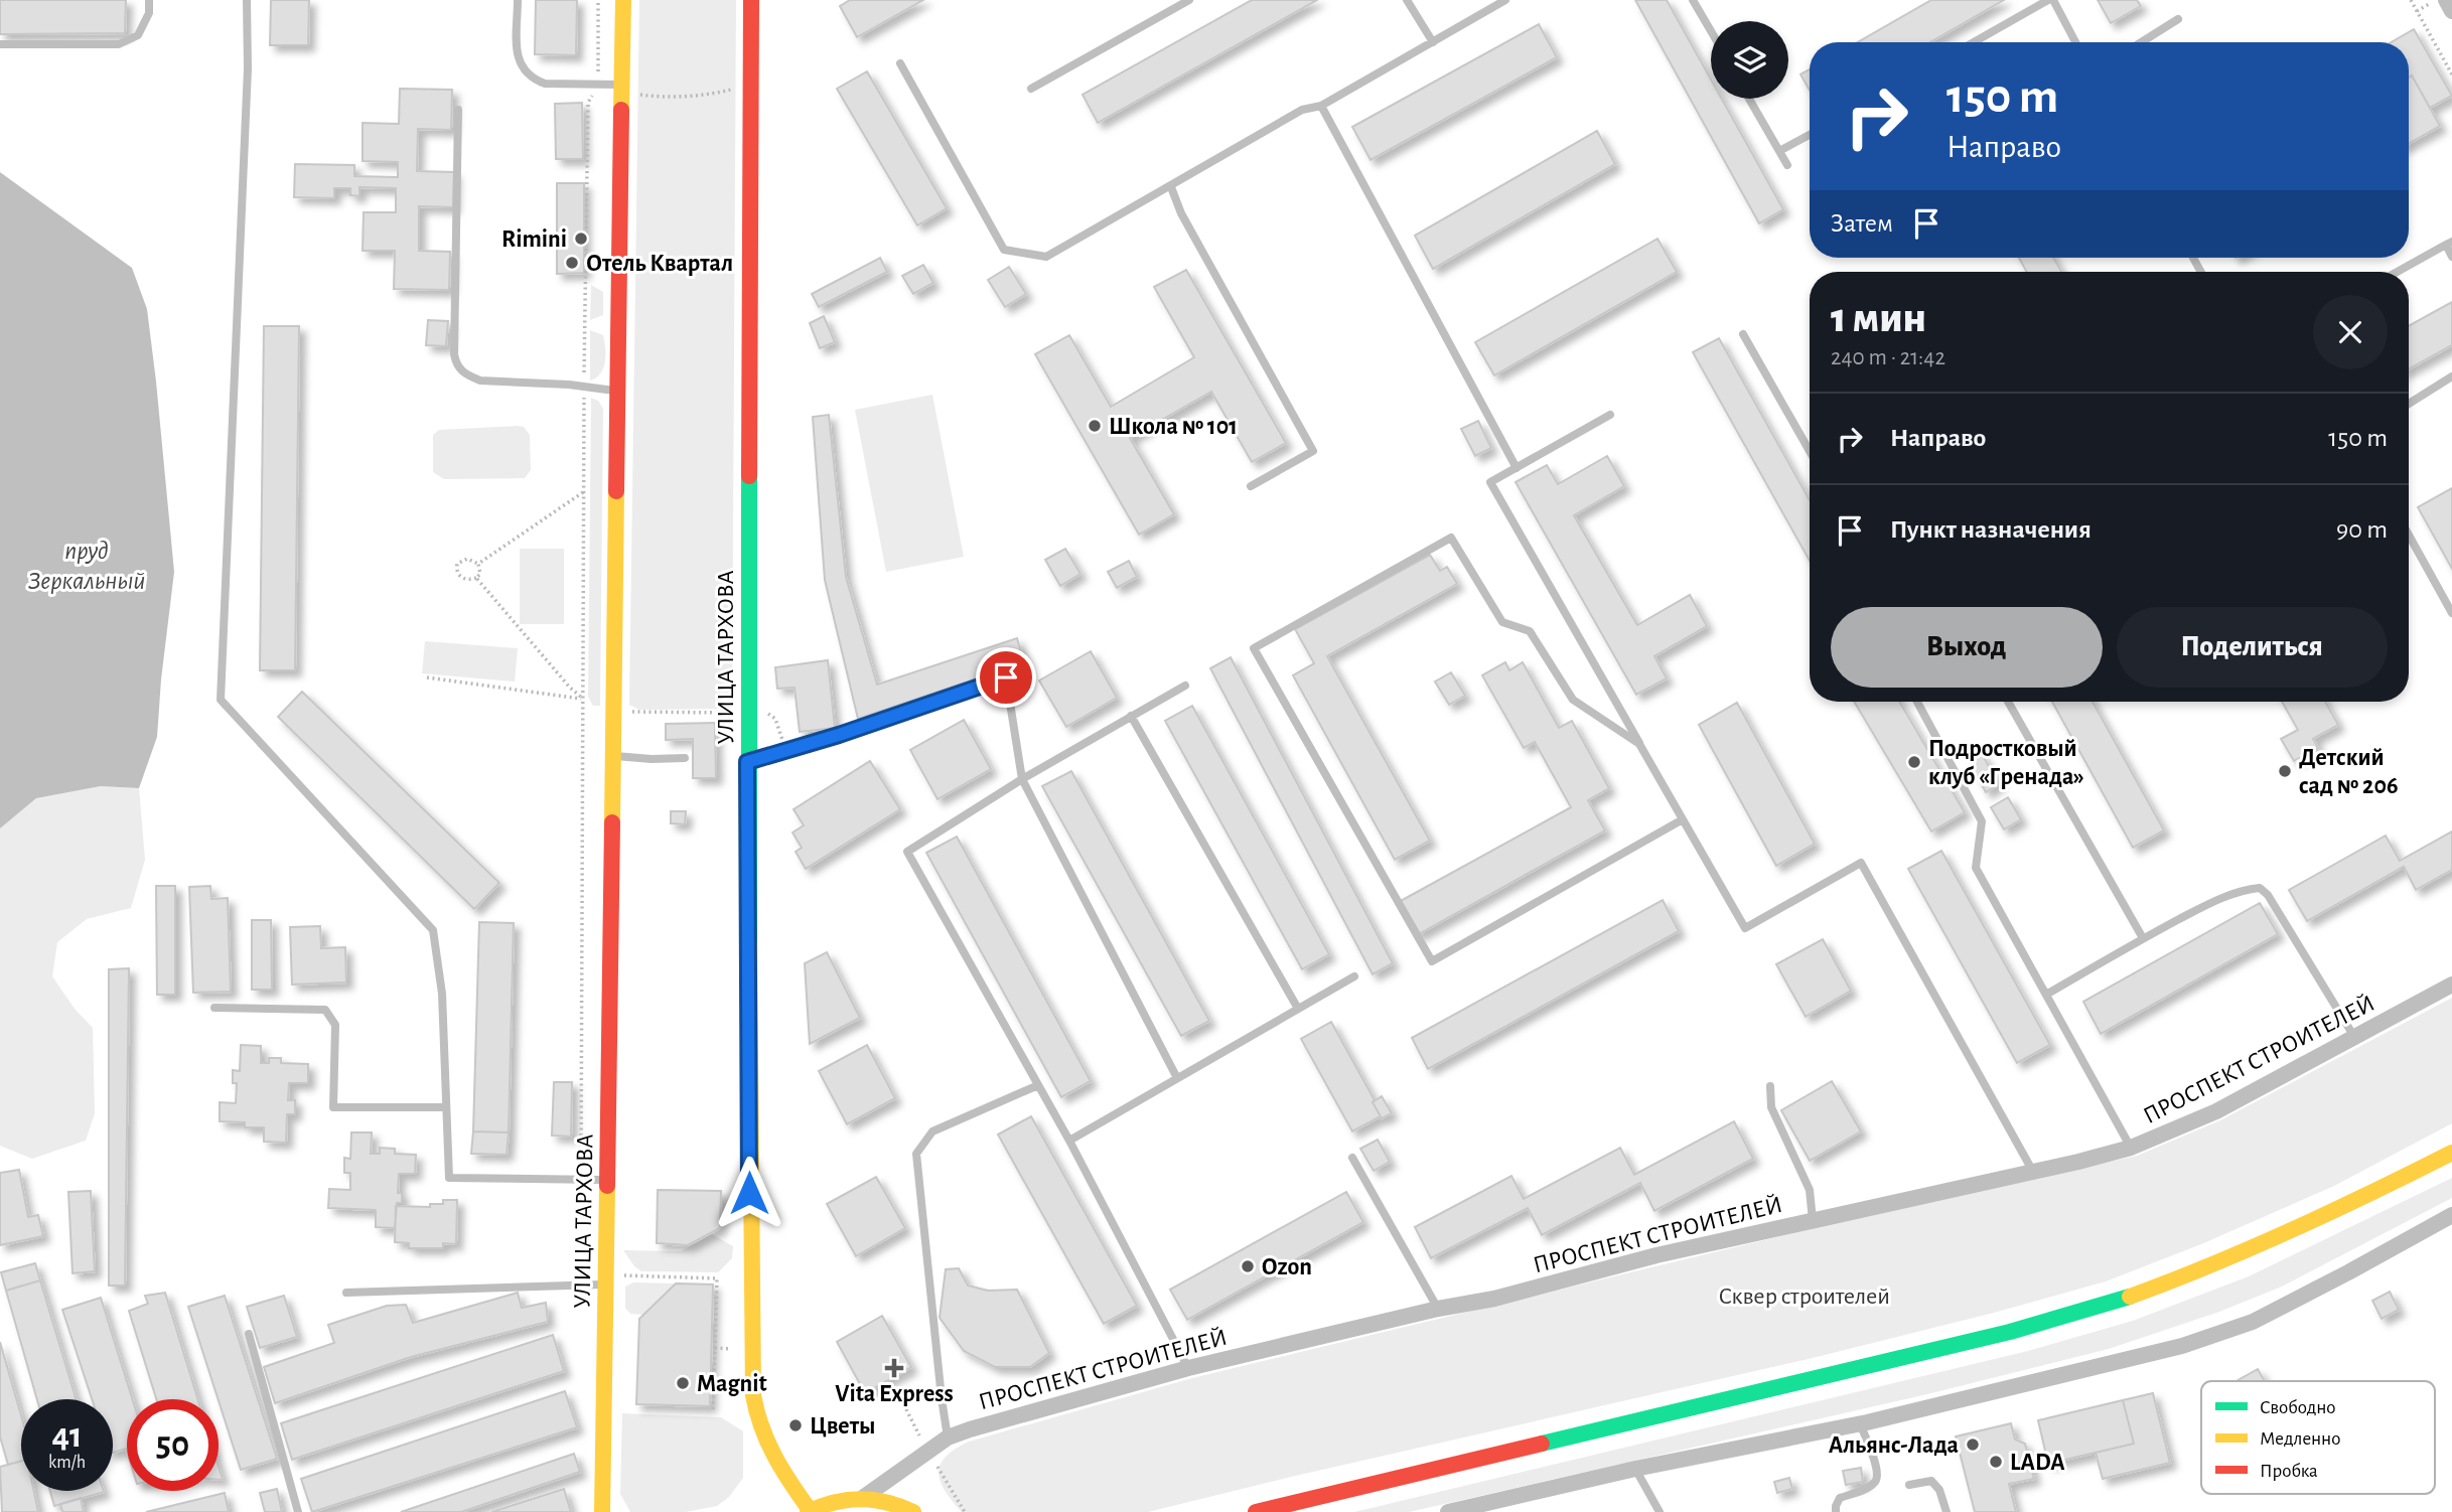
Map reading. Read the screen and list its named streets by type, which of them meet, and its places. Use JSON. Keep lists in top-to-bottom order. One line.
{"streets":{"main road":["УЛИЦА ТАРХОВА"],"street":["ПРОСПЕКТ СТРОИТЕЛЕЙ"]},"water":["пруд Зеркальный"],"parks":["Cквер cтроителей"],"places":{"other":["Rimini","Отель Квартал","Школа № 101","Подростковый клуб «Гренада»","Детский сад № 206","Ozon","Magnit","Цветы","Альянс-Лада","LADA"],"health":["Vita Express"]},"legend":["Свободно","Медленно","Пробка"],"page":{"turn":["150 m","Направо"],"then":"Затем","heading":["1 мин","240 m · 21:42"],"list":[{"name":"Направо","value":"150 m"},{"name":"Пункт назначения","value":"90 m"}],"buttons":["Выход","Поделиться"],"speed":"41 km/h","limit":"50"}}
